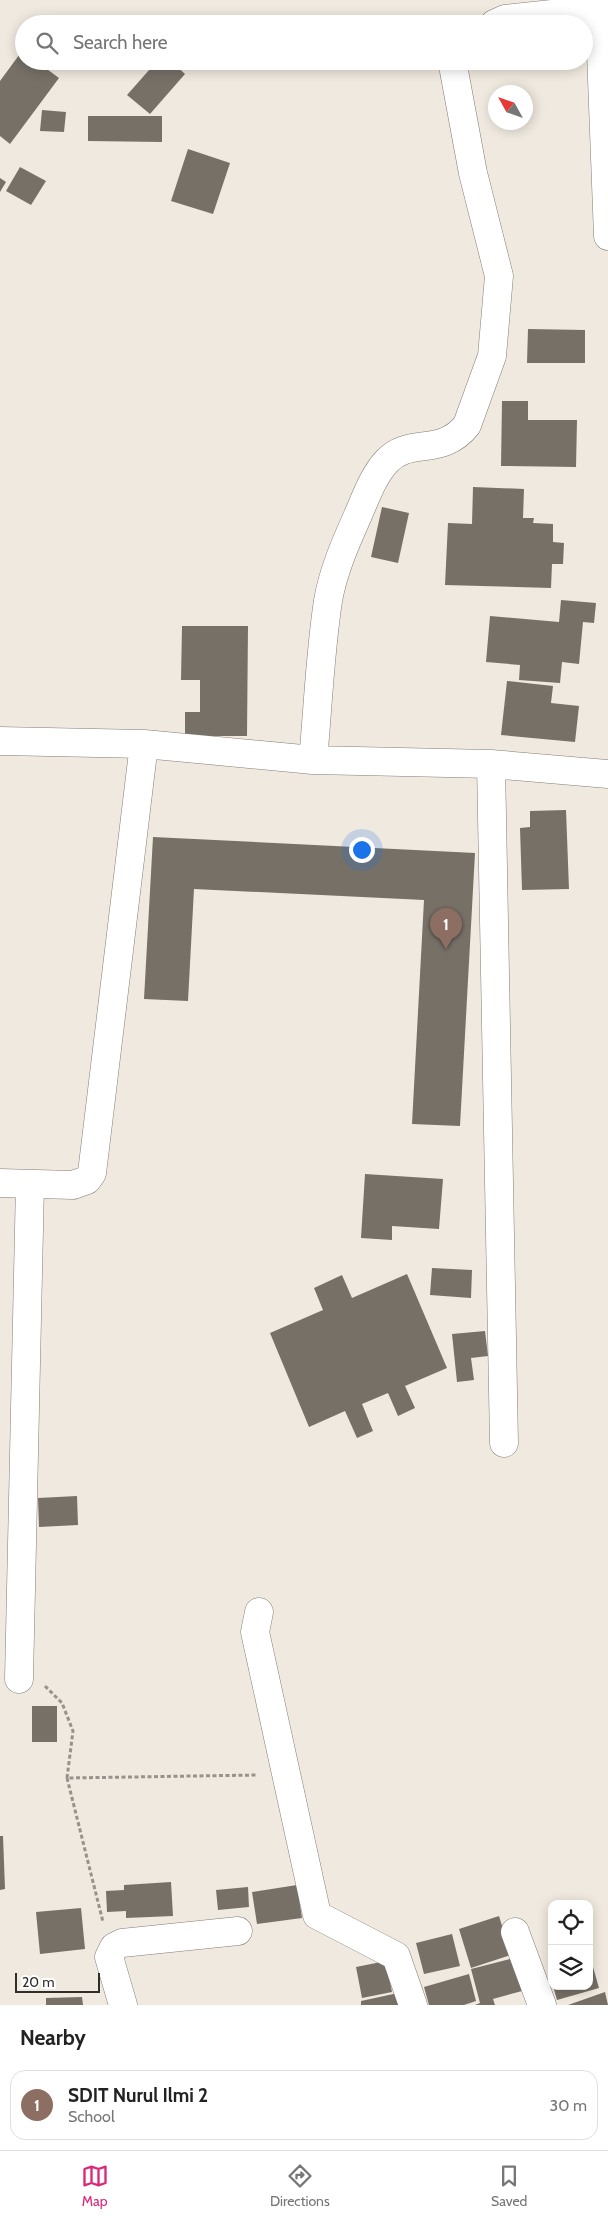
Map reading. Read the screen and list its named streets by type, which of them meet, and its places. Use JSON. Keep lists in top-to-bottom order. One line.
{"scale_bar":"20 m","north":"top left","page":{"search":"Search here","pins":"1","scale":"20 m","heading":"Nearby","list":[{"mark":"1","name":"SDIT Nurul Ilmi 2","note":"School","value":"30 m"}],"nav":["Map","Directions","Saved"]}}
